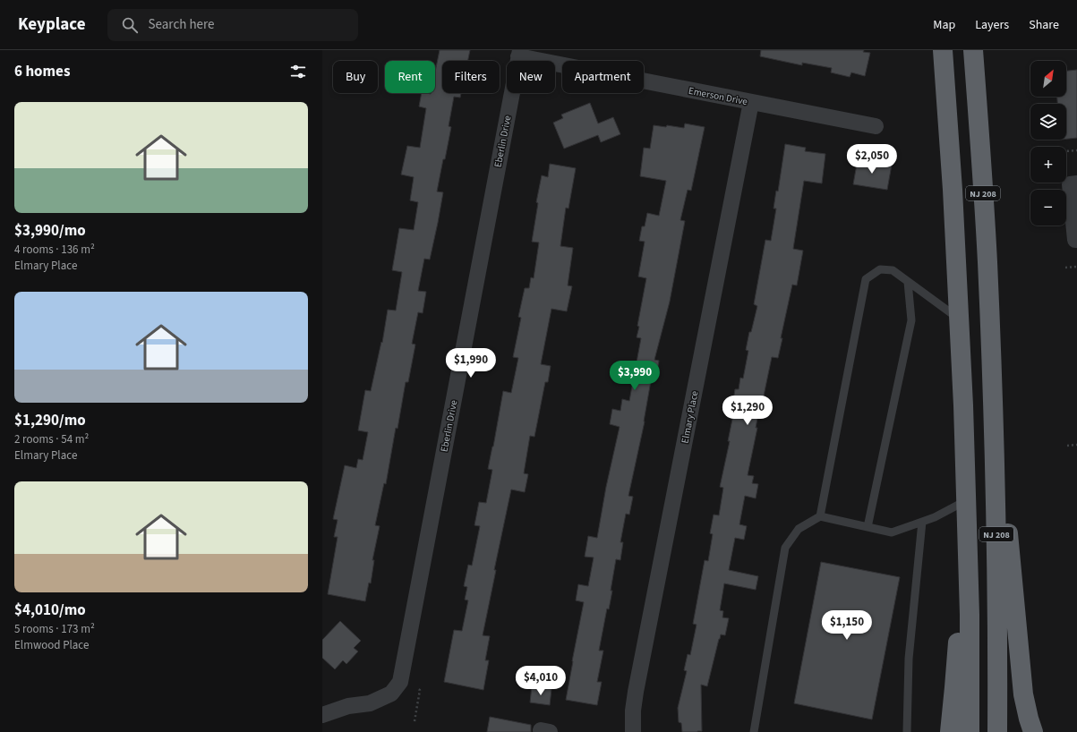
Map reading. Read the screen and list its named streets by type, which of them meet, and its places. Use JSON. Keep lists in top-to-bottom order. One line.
{"streets":{"highway":["NJ 208"],"street":["Emerson Drive","Eberlin Drive","Elmary Place"]},"crossings":[["Emerson Drive","Eberlin Drive"],["Emerson Drive","Elmary Place"]],"north":"top right","page":{"header":"Keyplace","search":"Search here","nav":["Map","Layers","Share"],"heading":"6 homes","map_buttons":["+","−"],"chip":["Buy","Rent","Filters","New","Apartment"],"list":[{"name":"$3,990/mo","note":"4 rooms · 136 m² · Elmary Place"},{"name":"$1,290/mo","note":"2 rooms · 54 m² · Elmary Place"},{"name":"$4,010/mo","note":"5 rooms · 173 m² · Elmwood Place"}],"price":["$2,050","$1,990","$3,990","$1,290","$1,150","$4,010"]}}
